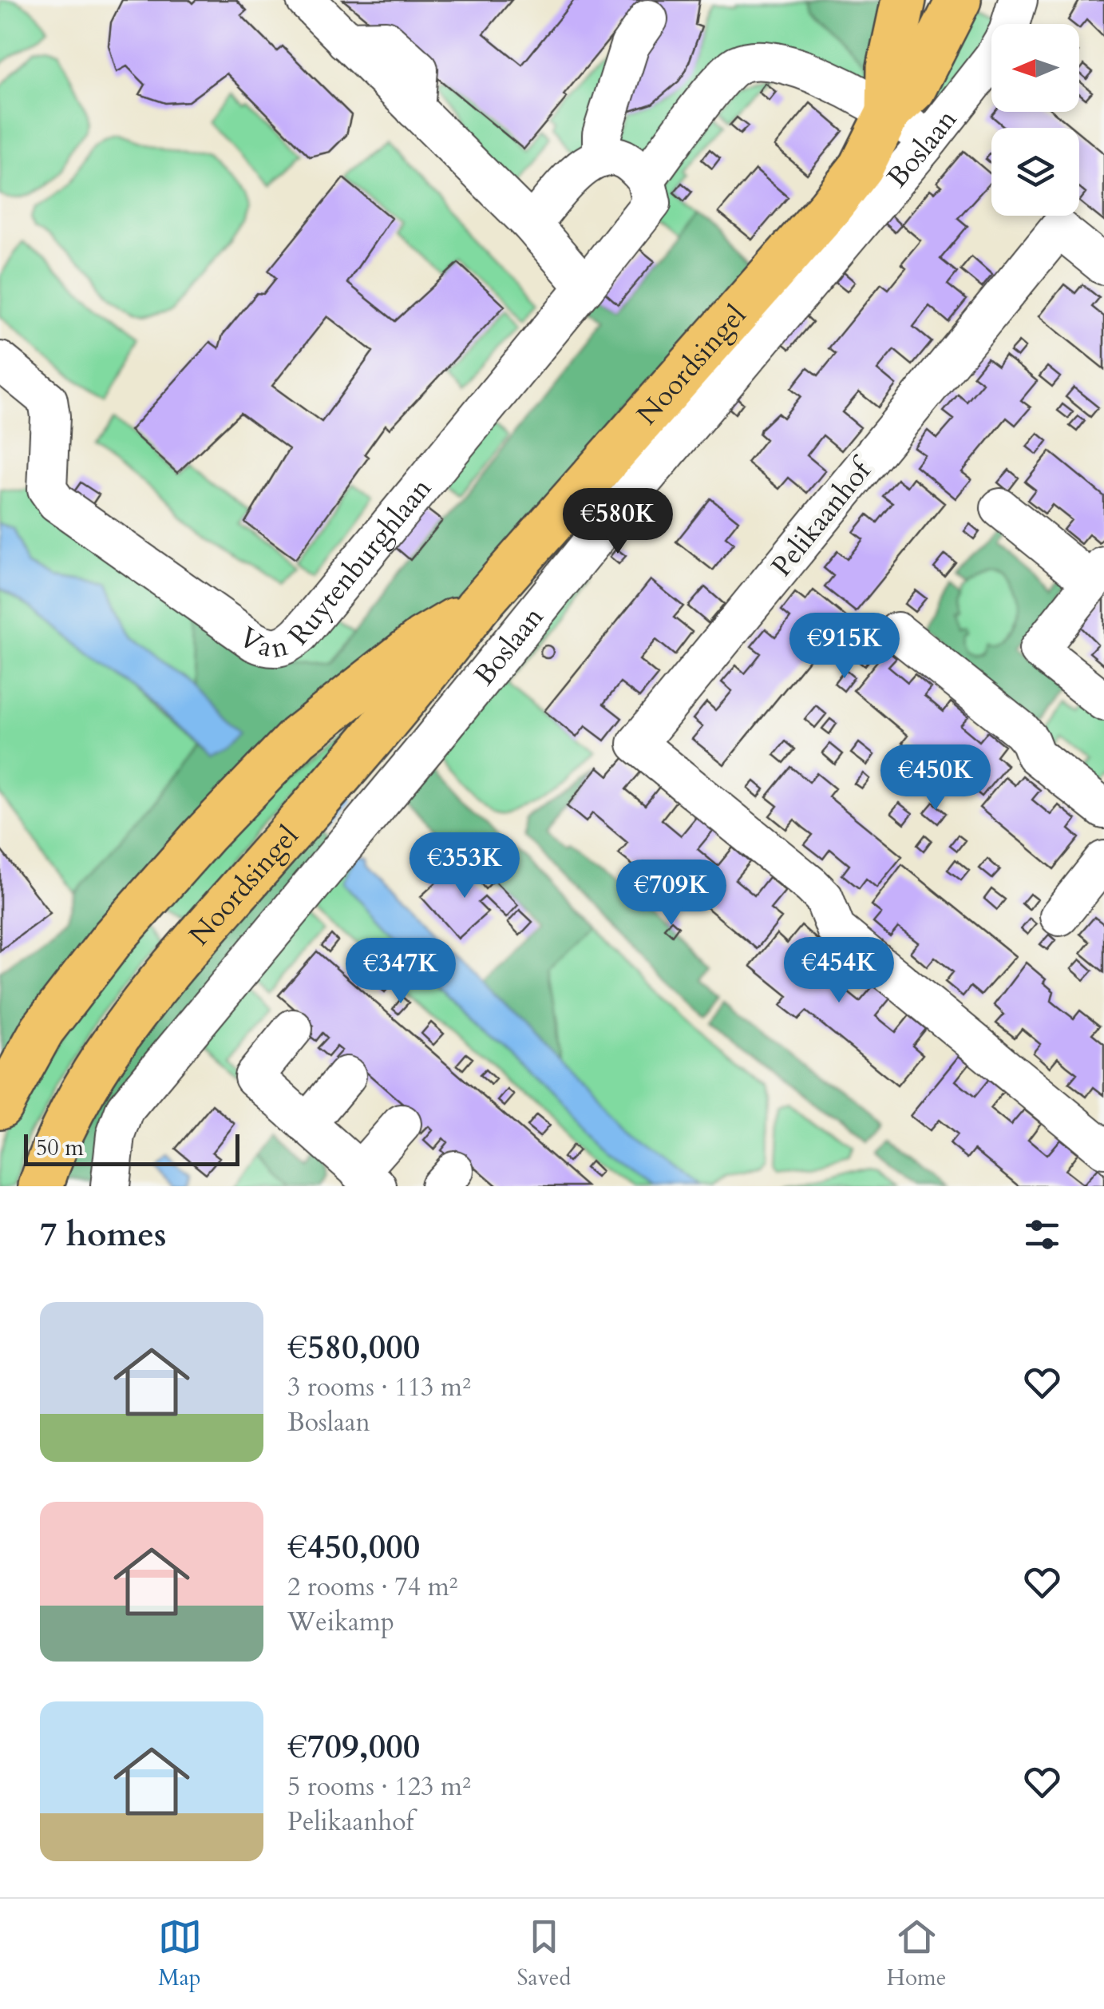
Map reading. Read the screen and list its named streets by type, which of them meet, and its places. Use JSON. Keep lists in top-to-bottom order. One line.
{"streets":{"main road":["Noordsingel"],"street":["Boslaan","Pelikaanhof","Van Ruytenburghlaan"]},"scale_bar":"50 m","north":"left","page":{"price":["€580K","€915K","€450K","€353K","€709K","€454K","€347K"],"scale":"50 m","heading":"7 homes","list":[{"name":"€580,000","note":"3 rooms · 113 m² · Boslaan"},{"name":"€450,000","note":"2 rooms · 74 m² · Weikamp"},{"name":"€709,000","note":"5 rooms · 123 m² · Pelikaanhof"}],"tabs":["Map","Saved","Home"]}}
